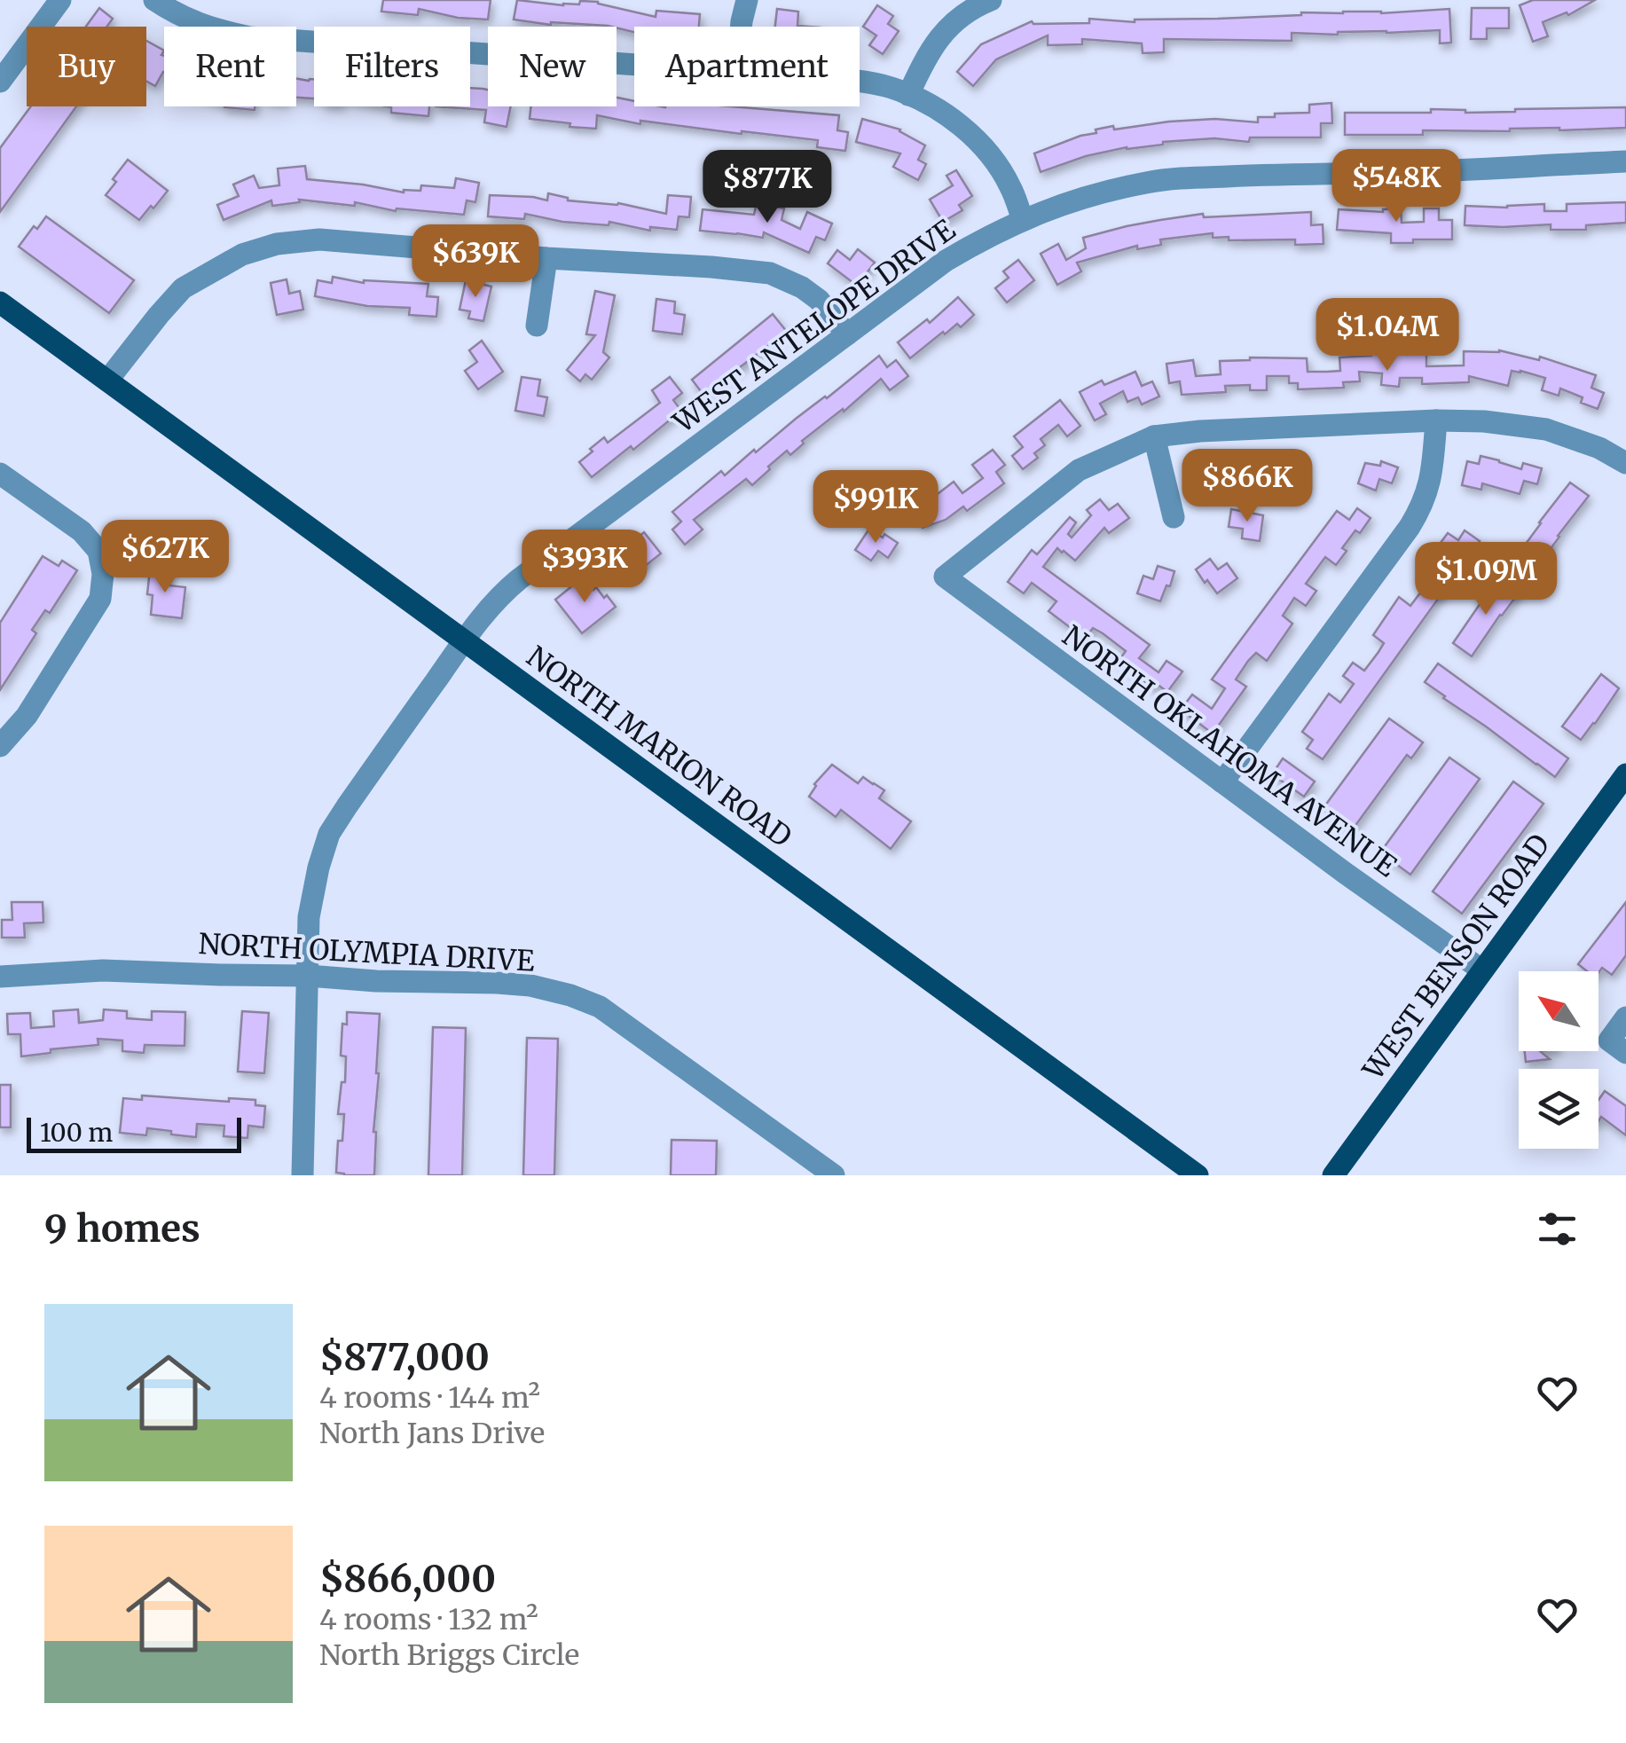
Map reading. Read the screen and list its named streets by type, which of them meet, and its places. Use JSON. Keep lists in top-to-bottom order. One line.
{"streets":{"main road":["NORTH MARION ROAD","WEST BENSON ROAD"],"street":["WEST ANTELOPE DRIVE","NORTH OKLAHOMA AVENUE","NORTH OLYMPIA DRIVE"]},"crossings":[["WEST ANTELOPE DRIVE","NORTH MARION ROAD"],["WEST ANTELOPE DRIVE","NORTH OLYMPIA DRIVE"],["NORTH OKLAHOMA AVENUE","WEST BENSON ROAD"]],"scale_bar":"100 m","north":"top left","page":{"chip":["Buy","Rent","Filters","New","Apartment"],"price":["$548K","$877K","$639K","$1.04M","$866K","$991K","$627K","$393K","$1.09M"],"scale":"100 m","heading":"9 homes","list":[{"name":"$877,000","note":"4 rooms · 144 m² · North Jans Drive"},{"name":"$866,000","note":"4 rooms · 132 m² · North Briggs Circle"}]}}
